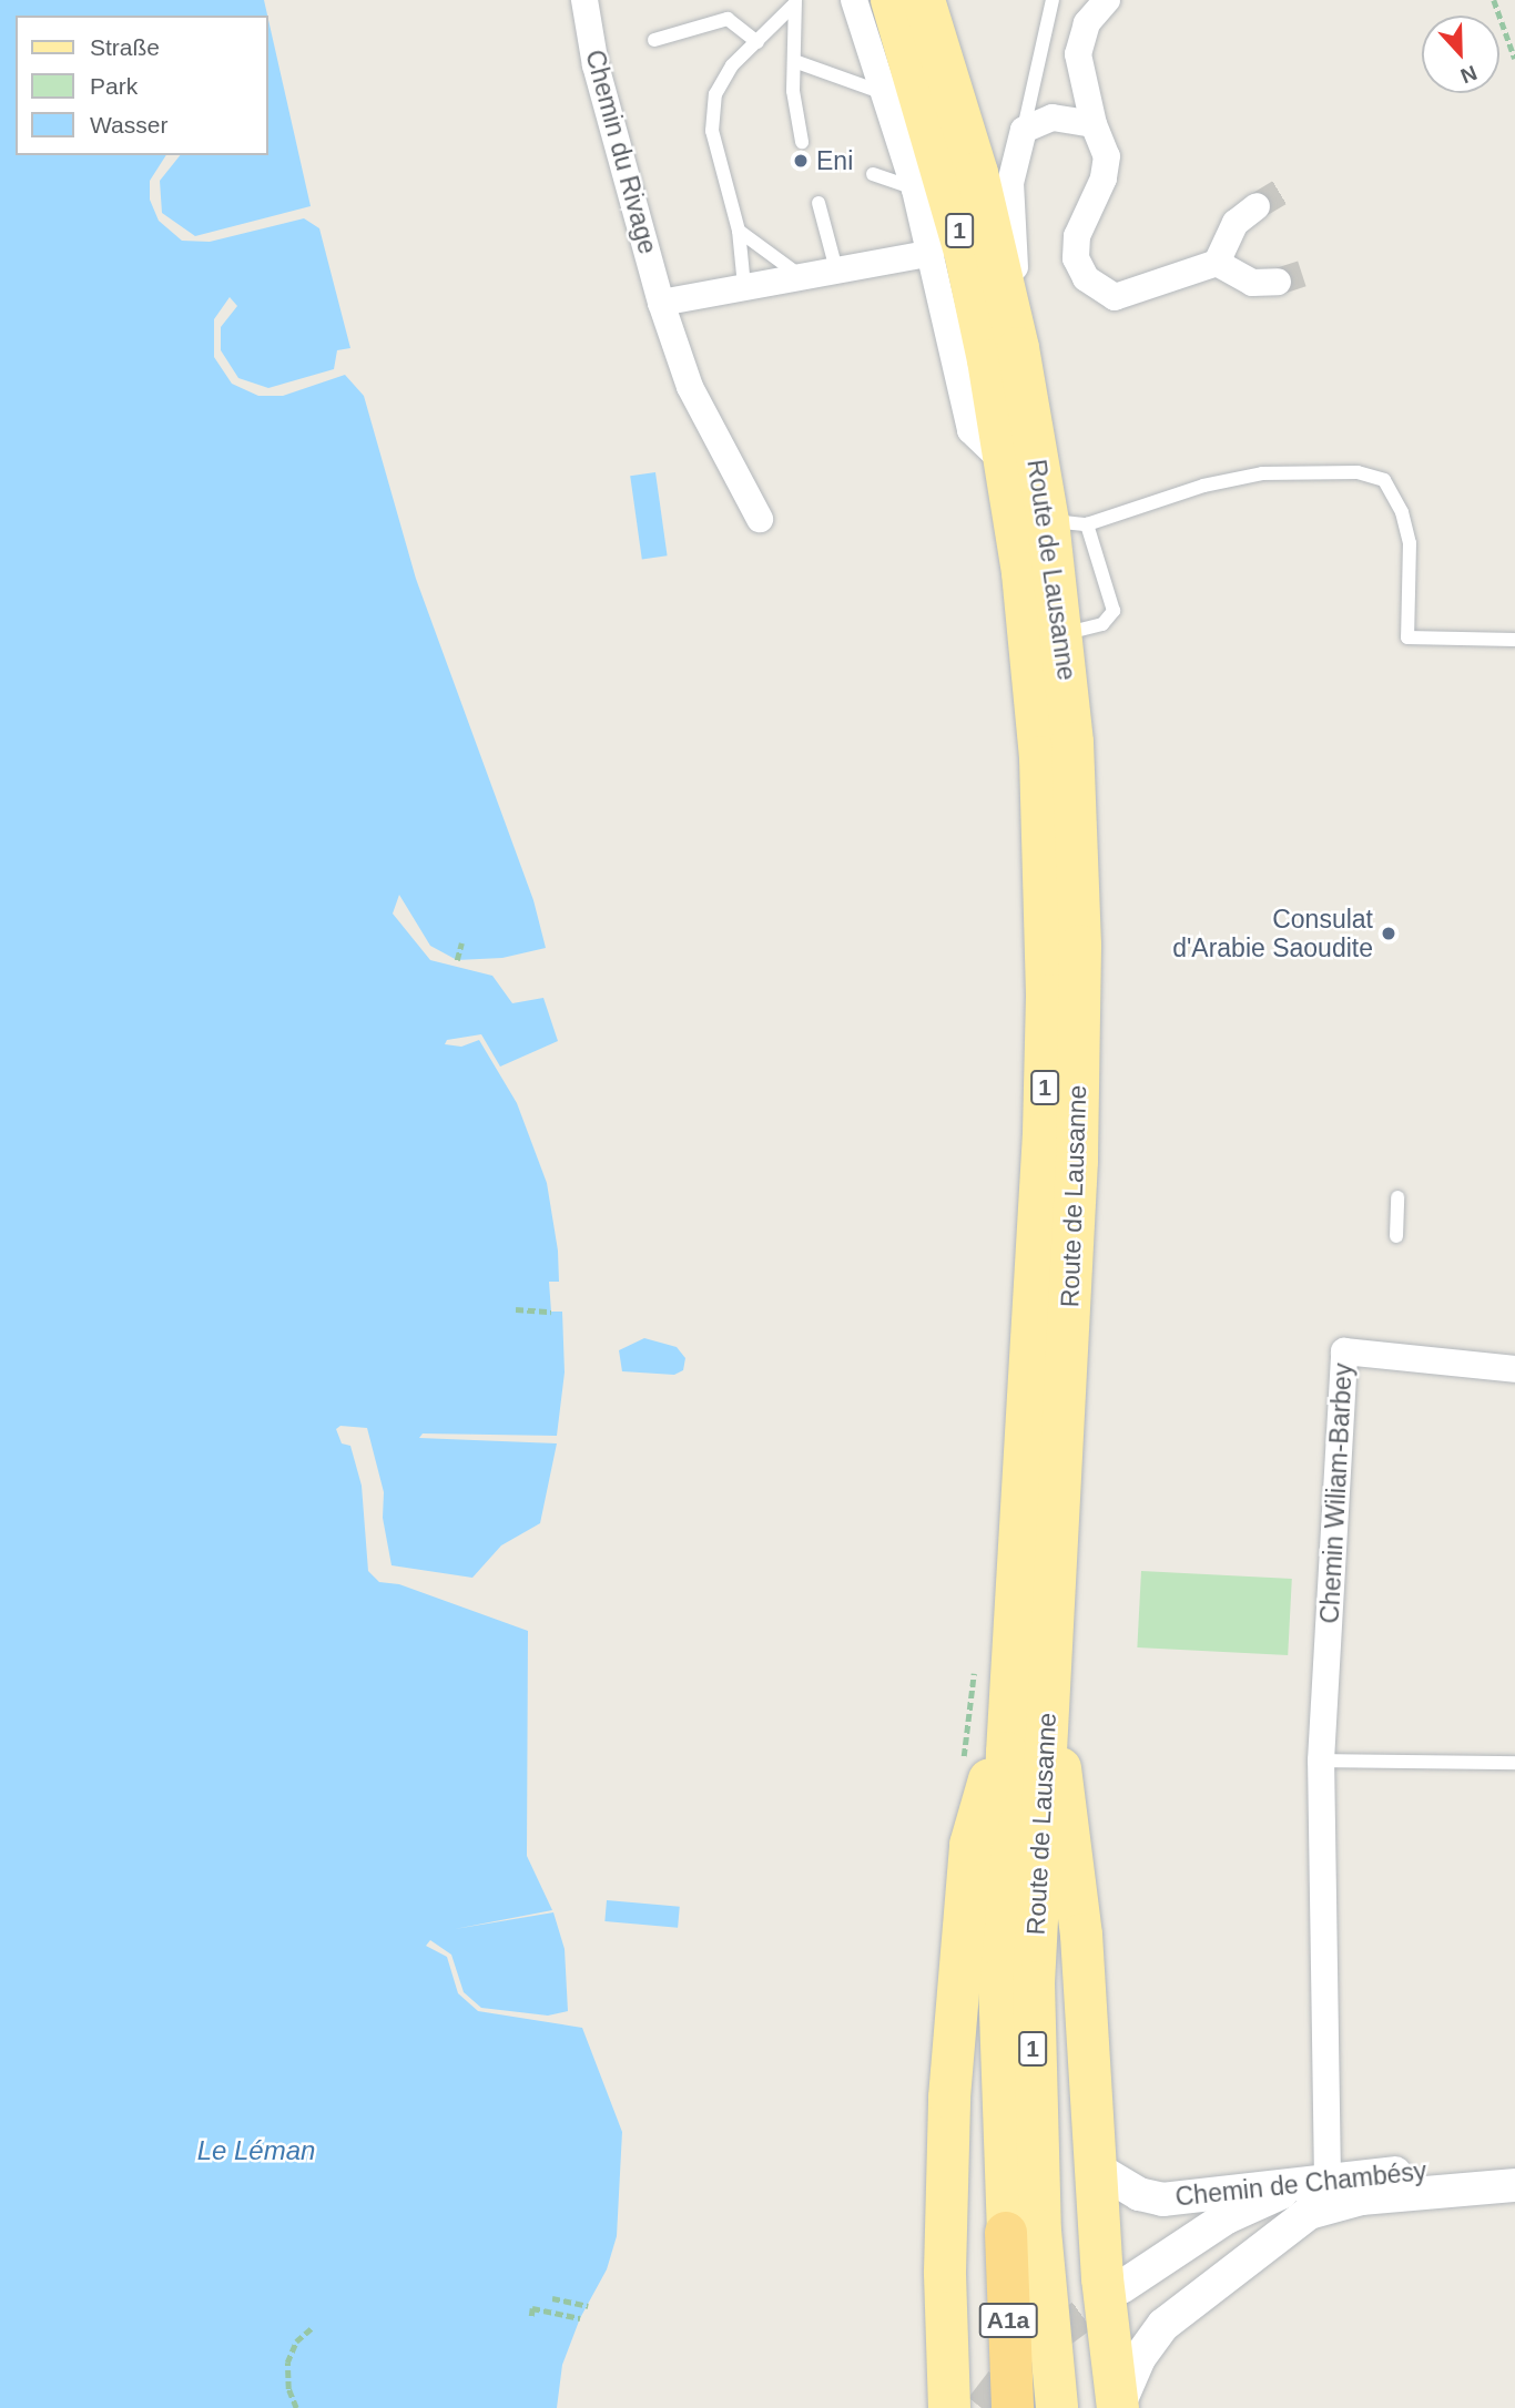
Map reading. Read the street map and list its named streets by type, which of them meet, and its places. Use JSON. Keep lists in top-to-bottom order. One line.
{"streets":{"highway":["A1a"],"main road":["1","Route de Lausanne"],"street":["Chemin du Rivage","Chemin Wiliam-Barbey","Chemin de Chambésy"]},"crossings":[["Route de Lausanne","A1a"],["Chemin Wiliam-Barbey","Chemin de Chambésy"]],"water":["Le Léman"],"places":["Eni","Consulat d'Arabie Saoudite"],"legend":["Straße","Park","Wasser"],"north":"bottom"}
